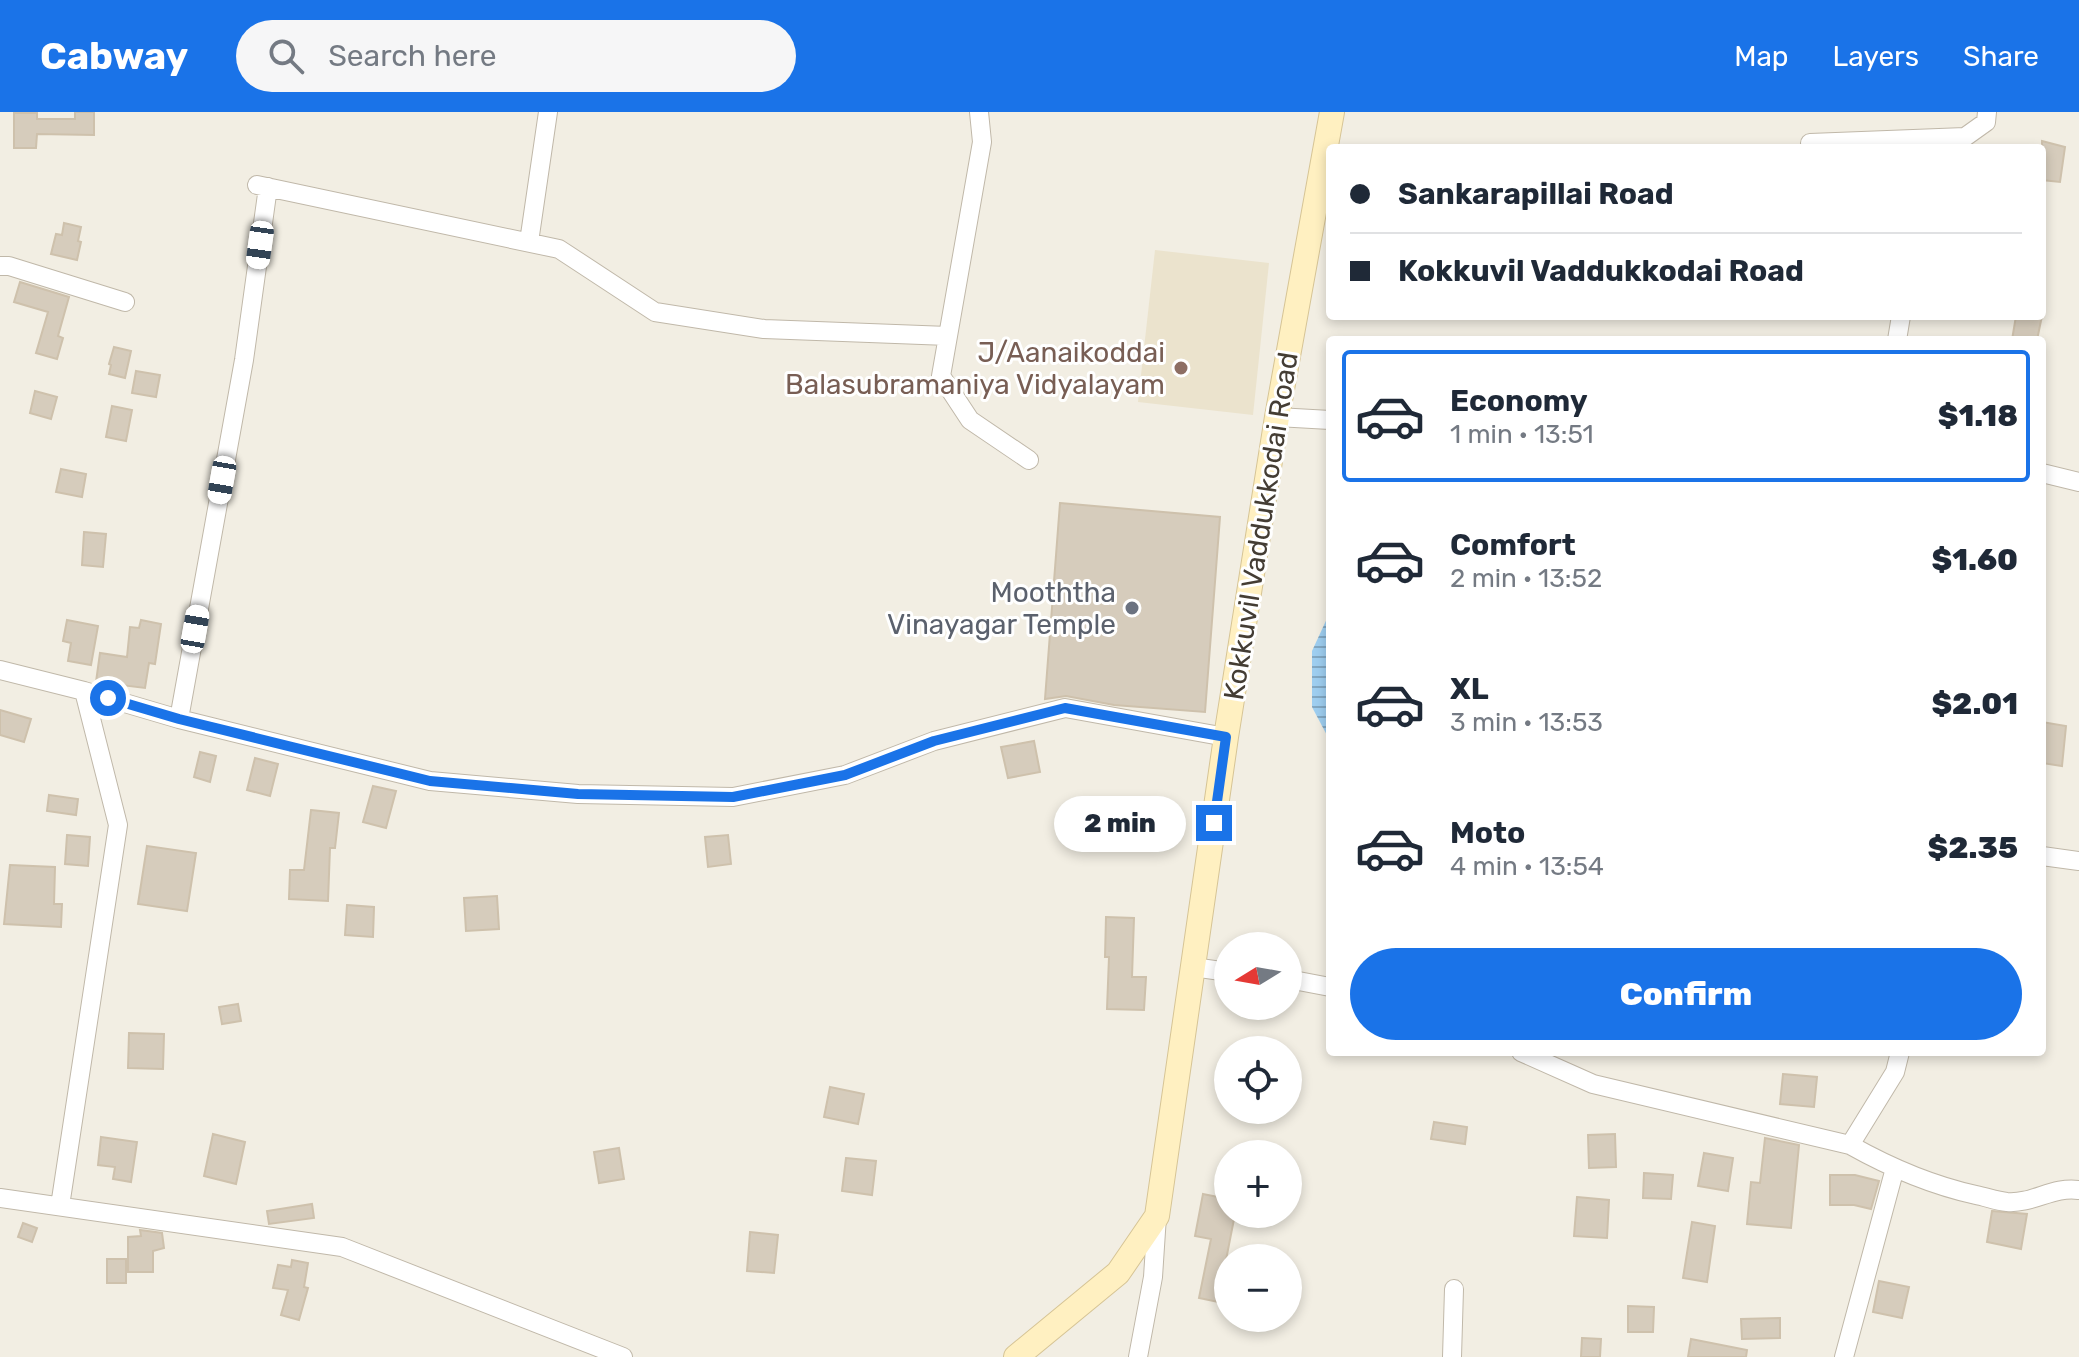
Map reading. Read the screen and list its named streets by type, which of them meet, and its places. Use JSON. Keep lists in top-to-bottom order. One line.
{"streets":{"main road":["Kokkuvil Vaddukkodai Road"]},"places":["J/Aanaikoddai Balasubramaniya Vidyalayam","Mooththa Vinayagar Temple"],"north":"left","page":{"header":"Cabway","search":"Search here","nav":["Map","Layers","Share"],"banner":["Sankarapillai Road","Kokkuvil Vaddukkodai Road"],"list":[{"name":"Economy","note":"1 min · 13:51","value":"$1.18"},{"name":"Comfort","note":"2 min · 13:52","value":"$1.60"},{"name":"XL","note":"3 min · 13:53","value":"$2.01"},{"name":"Moto","note":"4 min · 13:54","value":"$2.35"}],"bubble":"2 min","map_buttons":["+","−"],"buttons":"Confirm"}}
